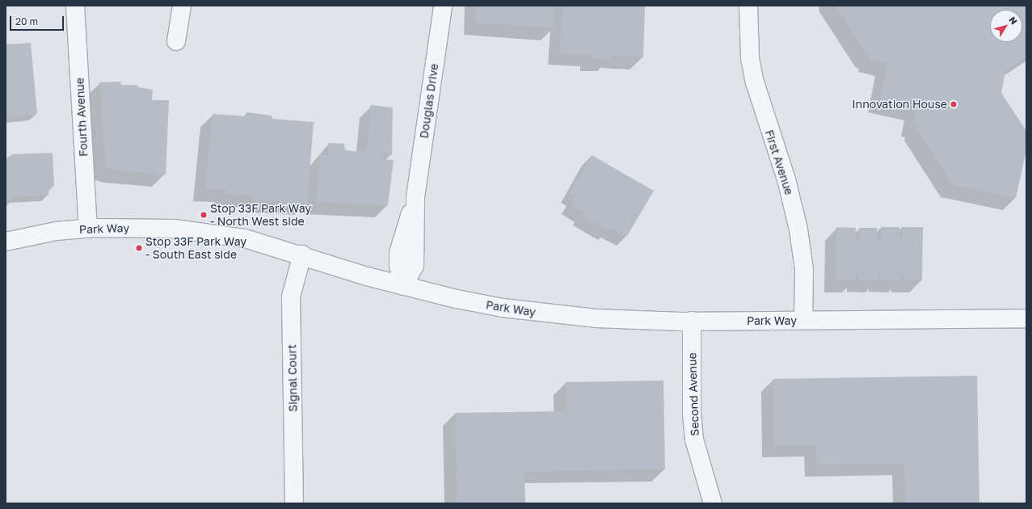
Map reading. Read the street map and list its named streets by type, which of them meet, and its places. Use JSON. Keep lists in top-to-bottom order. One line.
{"streets":{"street":["Douglas Drive","Fourth Avenue","First Avenue","Park Way","Signal Court","Second Avenue"]},"crossings":[["Douglas Drive","Park Way"],["Fourth Avenue","Park Way"],["First Avenue","Park Way"],["Park Way","Signal Court"],["Park Way","Second Avenue"]],"places":["Innovation House","Stop 33F Park Way - North West side","Stop 33F Park Way - South East side"],"scale_bar":"20 m","north":"top right"}
